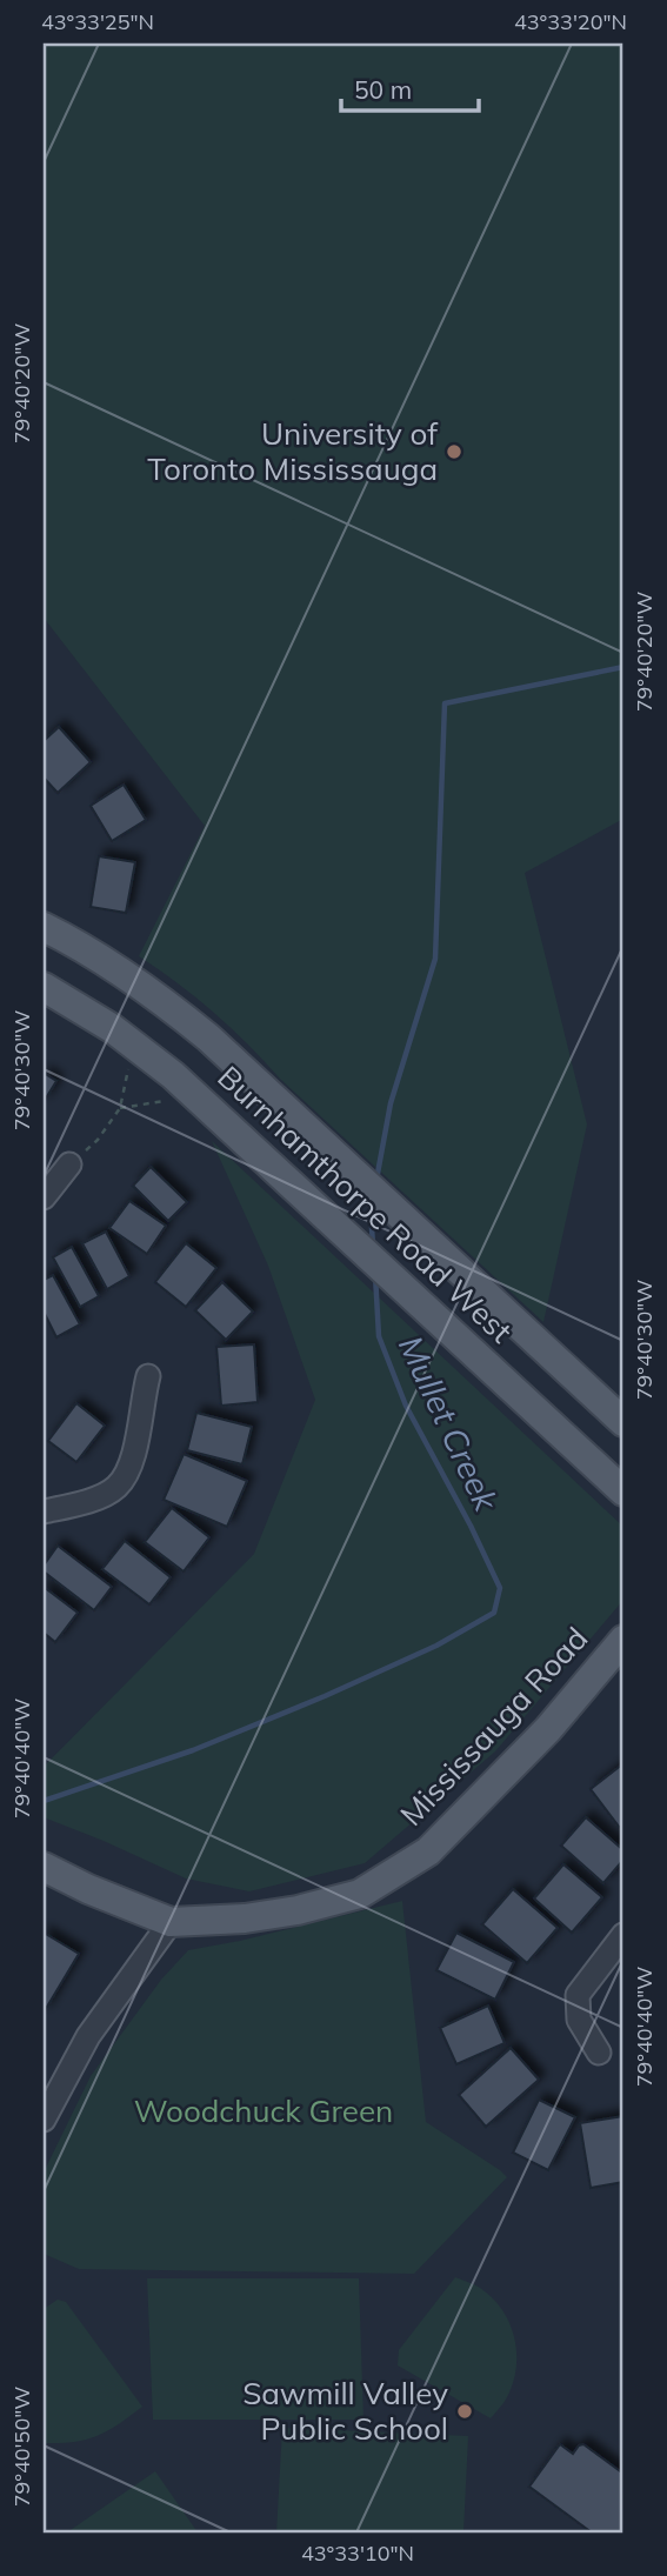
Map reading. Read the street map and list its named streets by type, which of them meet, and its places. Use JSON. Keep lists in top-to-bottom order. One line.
{"streets":{"main road":["Burnhamthorpe Road West","Mississauga Road"]},"water":["Mullet Creek"],"parks":["Woodchuck Green"],"places":["University of Toronto Mississauga","Sawmill Valley Public School"],"scale_bar":"50 m","coordinates":["43°33'25\"N","43°33'20\"N","79°40'20\"W","79°40'30\"W","79°40'40\"W","79°40'50\"W","43°33'10\"N"]}
